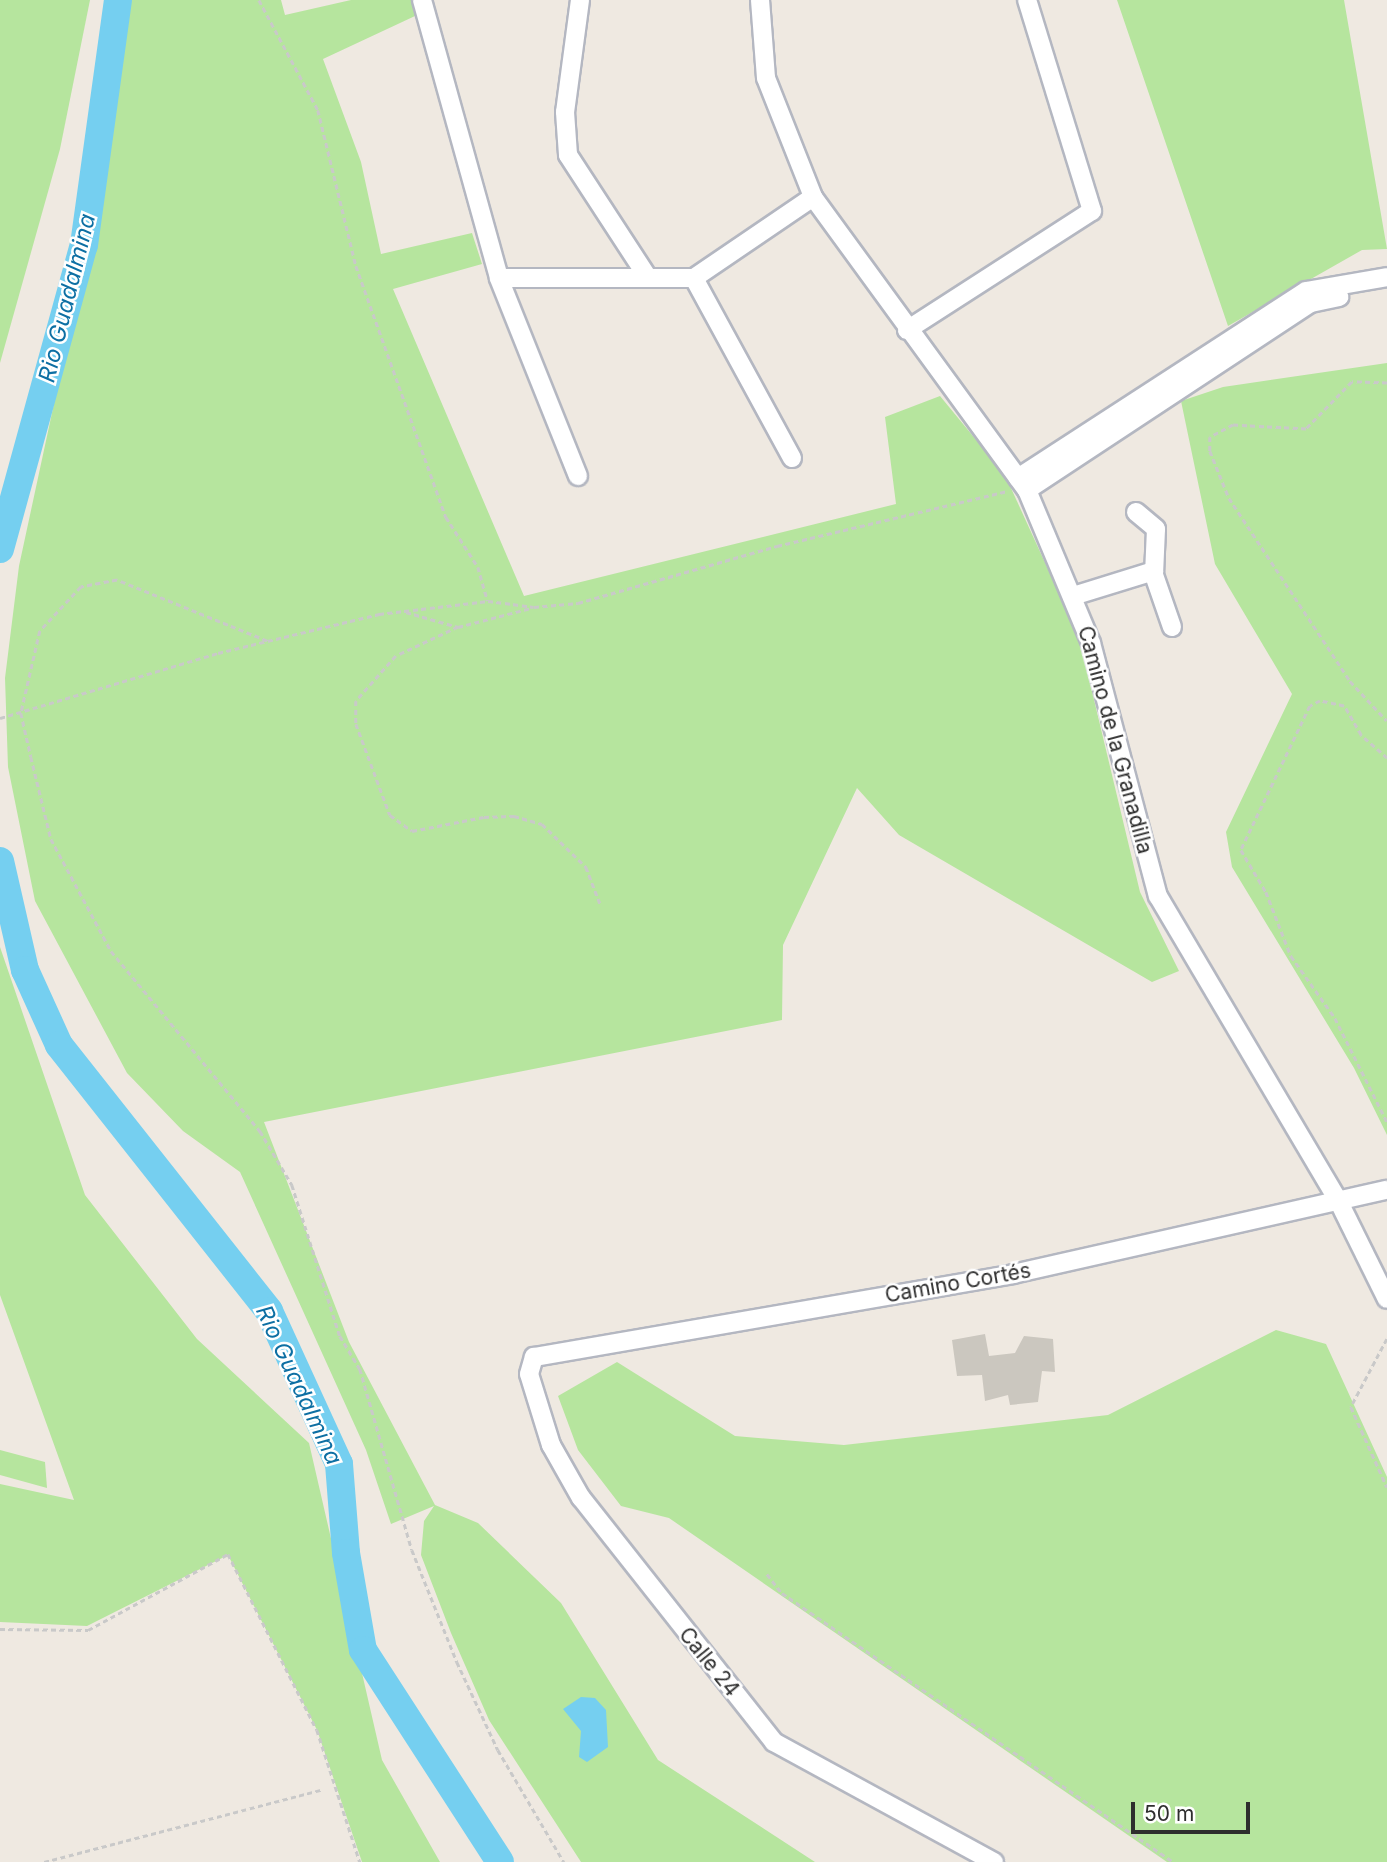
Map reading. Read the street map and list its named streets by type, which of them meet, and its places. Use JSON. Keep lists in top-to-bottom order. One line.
{"streets":{"street":["Camino de la Granadilla","Camino Cortés","Calle 24"]},"crossings":[["Camino de la Granadilla","Camino Cortés"],["Camino Cortés","Calle 24"]],"water":["Rio Guadalmina"],"scale_bar":"50 m"}
